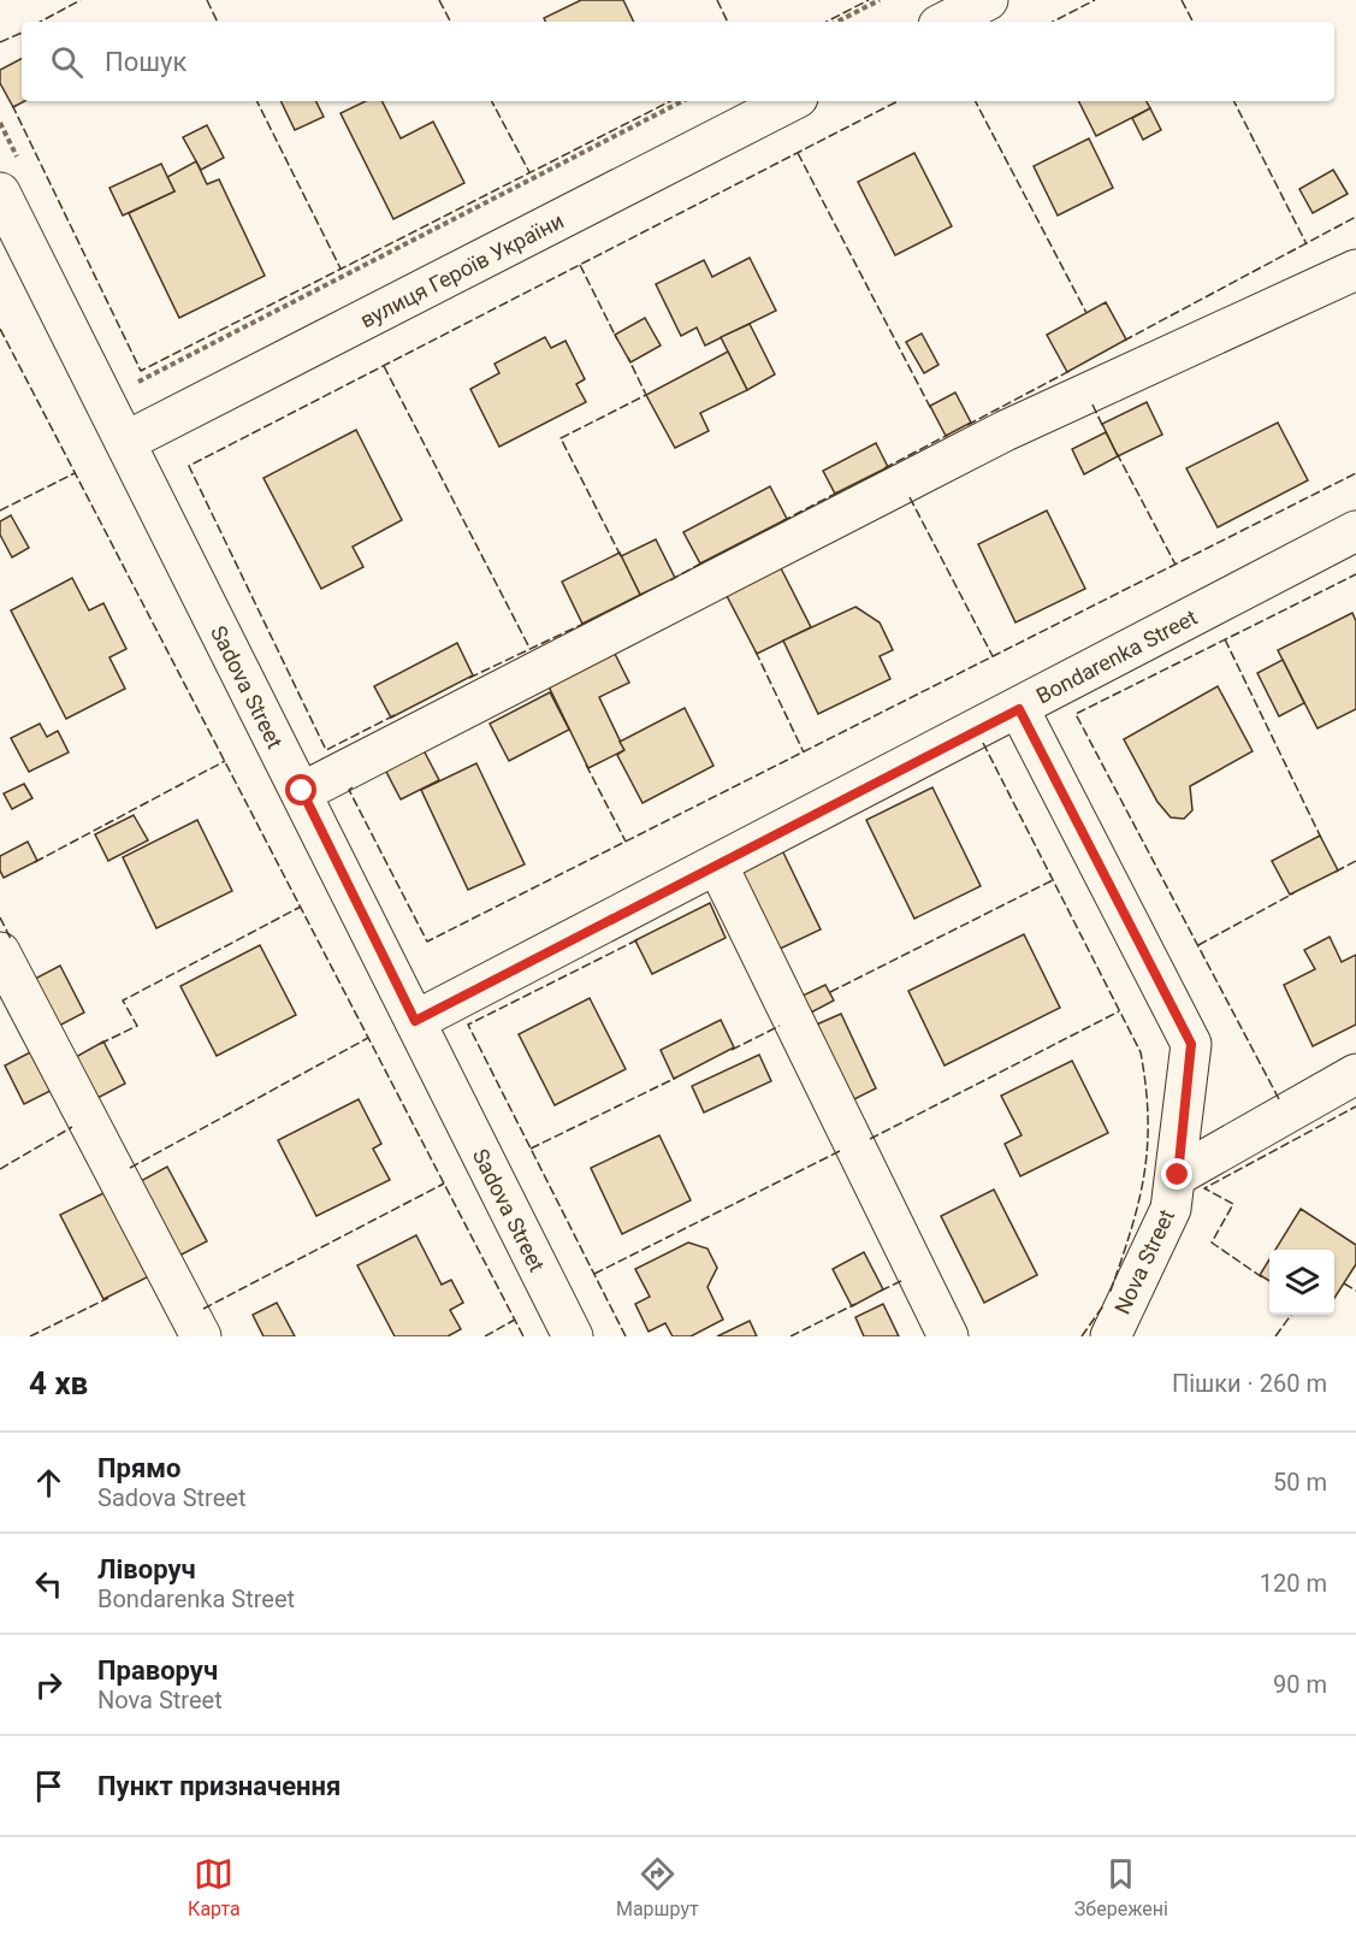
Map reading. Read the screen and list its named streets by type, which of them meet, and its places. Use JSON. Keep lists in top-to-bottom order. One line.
{"streets":{"street":["вулиця Героїв України","Bondarenka Street","Sadova Street","Nova Street"]},"crossings":[["вулиця Героїв України","Sadova Street"],["Bondarenka Street","Sadova Street"],["Bondarenka Street","Nova Street"]],"page":{"search":"Пошук","heading":["4 хв","Пішки · 260 m"],"list":[["Прямо","Sadova Street","50 m"],["Ліворуч","Bondarenka Street","120 m"],["Праворуч","Nova Street","90 m"],"Пункт призначення"],"nav":["Карта","Маршрут","Збережені"]}}
